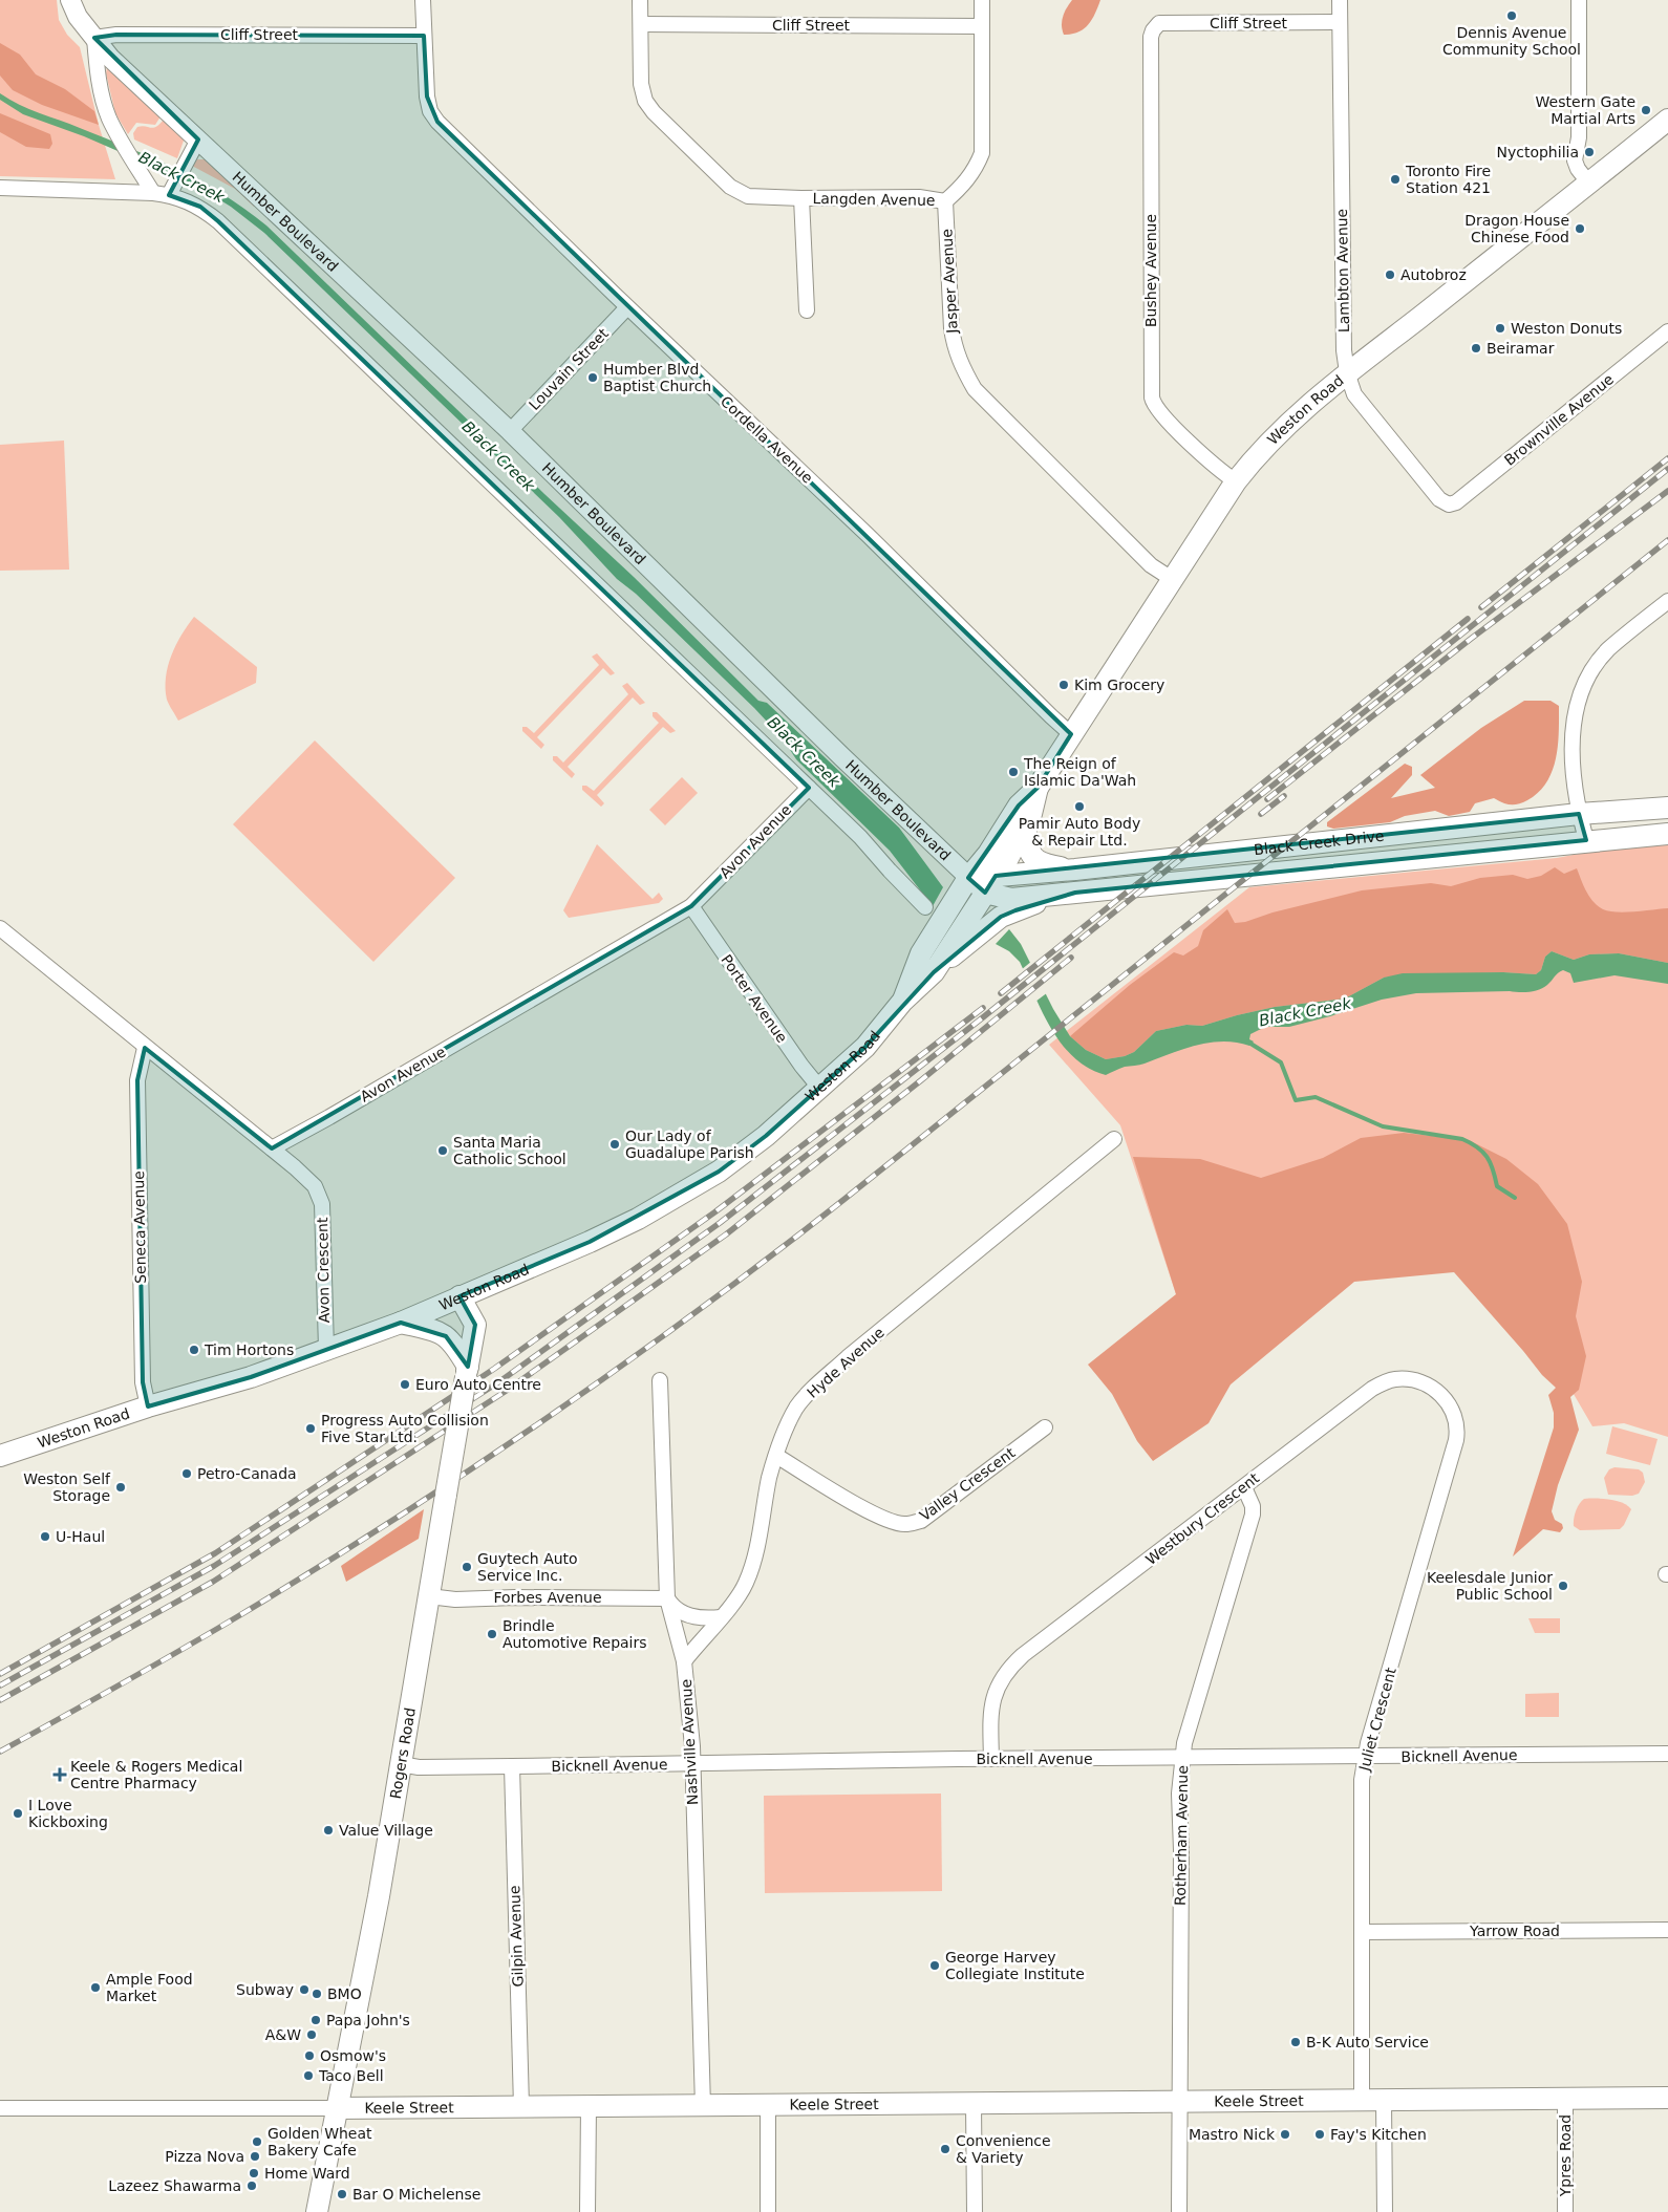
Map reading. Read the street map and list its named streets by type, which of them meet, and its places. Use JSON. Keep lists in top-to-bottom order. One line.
{"streets":{"main road":["Weston Road","Black Creek Drive","Rogers Road","Keele Street"],"street":["Cliff Street","Langden Avenue","Humber Boulevard","Bushey Avenue","Lambton Avenue","Jasper Avenue","Louvain Street","Brownville Avenue","Cordella Avenue","Avon Avenue","Porter Avenue","Seneca Avenue","Avon Crescent","Hyde Avenue","Valley Crescent","Westbury Crescent","Forbes Avenue","Juliet Crescent","Nashville Avenue","Bicknell Avenue","Rotherham Avenue","Yarrow Road","Gilpin Avenue","Ypres Road"]},"crossings":[["Cliff Street","Langden Avenue"],["Cliff Street","Humber Boulevard"],["Cliff Street","Bushey Avenue"],["Cliff Street","Lambton Avenue"],["Cliff Street","Cordella Avenue"],["Langden Avenue","Jasper Avenue"],["Humber Boulevard","Louvain Street"],["Humber Boulevard","Weston Road"],["Humber Boulevard","Black Creek Drive"],["Bushey Avenue","Weston Road"],["Lambton Avenue","Weston Road"],["Lambton Avenue","Brownville Avenue"],["Jasper Avenue","Weston Road"],["Louvain Street","Cordella Avenue"],["Weston Road","Cordella Avenue"],["Weston Road","Black Creek Drive"],["Weston Road","Porter Avenue"],["Weston Road","Seneca Avenue"],["Weston Road","Avon Crescent"],["Weston Road","Rogers Road"],["Avon Avenue","Porter Avenue"],["Avon Avenue","Avon Crescent"],["Hyde Avenue","Valley Crescent"],["Hyde Avenue","Nashville Avenue"],["Westbury Crescent","Juliet Crescent"],["Westbury Crescent","Bicknell Avenue"],["Westbury Crescent","Rotherham Avenue"],["Forbes Avenue","Nashville Avenue"],["Forbes Avenue","Rogers Road"],["Juliet Crescent","Bicknell Avenue"],["Juliet Crescent","Yarrow Road"],["Juliet Crescent","Keele Street"],["Nashville Avenue","Bicknell Avenue"],["Nashville Avenue","Keele Street"],["Rogers Road","Bicknell Avenue"],["Rogers Road","Keele Street"],["Bicknell Avenue","Rotherham Avenue"],["Bicknell Avenue","Gilpin Avenue"],["Rotherham Avenue","Keele Street"],["Gilpin Avenue","Keele Street"],["Keele Street","Ypres Road"]],"water":["Black Creek"],"places":{"other":["Dennis Avenue Community School","Western Gate Martial Arts","Nyctophilia","Toronto Fire Station 421","Dragon House Chinese Food","Autobroz","Weston Donuts","Beiramar","Humber Blvd Baptist Church","Kim Grocery","The Reign of Islamic Da'Wah","Pamir Auto Body & Repair Ltd.","Our Lady of Guadalupe Parish","Santa Maria Catholic School","Tim Hortons","Euro Auto Centre","Progress Auto Collision Five Star Ltd.","Petro-Canada","Weston Self Storage","U-Haul","Guytech Auto Service Inc.","Keelesdale Junior Public School","Brindle Automotive Repairs","I Love Kickboxing","Value Village","George Harvey Collegiate Institute","Ample Food Market","Subway","BMO","Papa John's","A&W","B-K Auto Service","Osmow's","Taco Bell","Mastro Nick","Fay's Kitchen","Golden Wheat Bakery Cafe","Convenience & Variety","Pizza Nova","Home Ward","Lazeez Shawarma","Bar O Michelense"],"health":["Keele & Rogers Medical Centre Pharmacy"]}}
